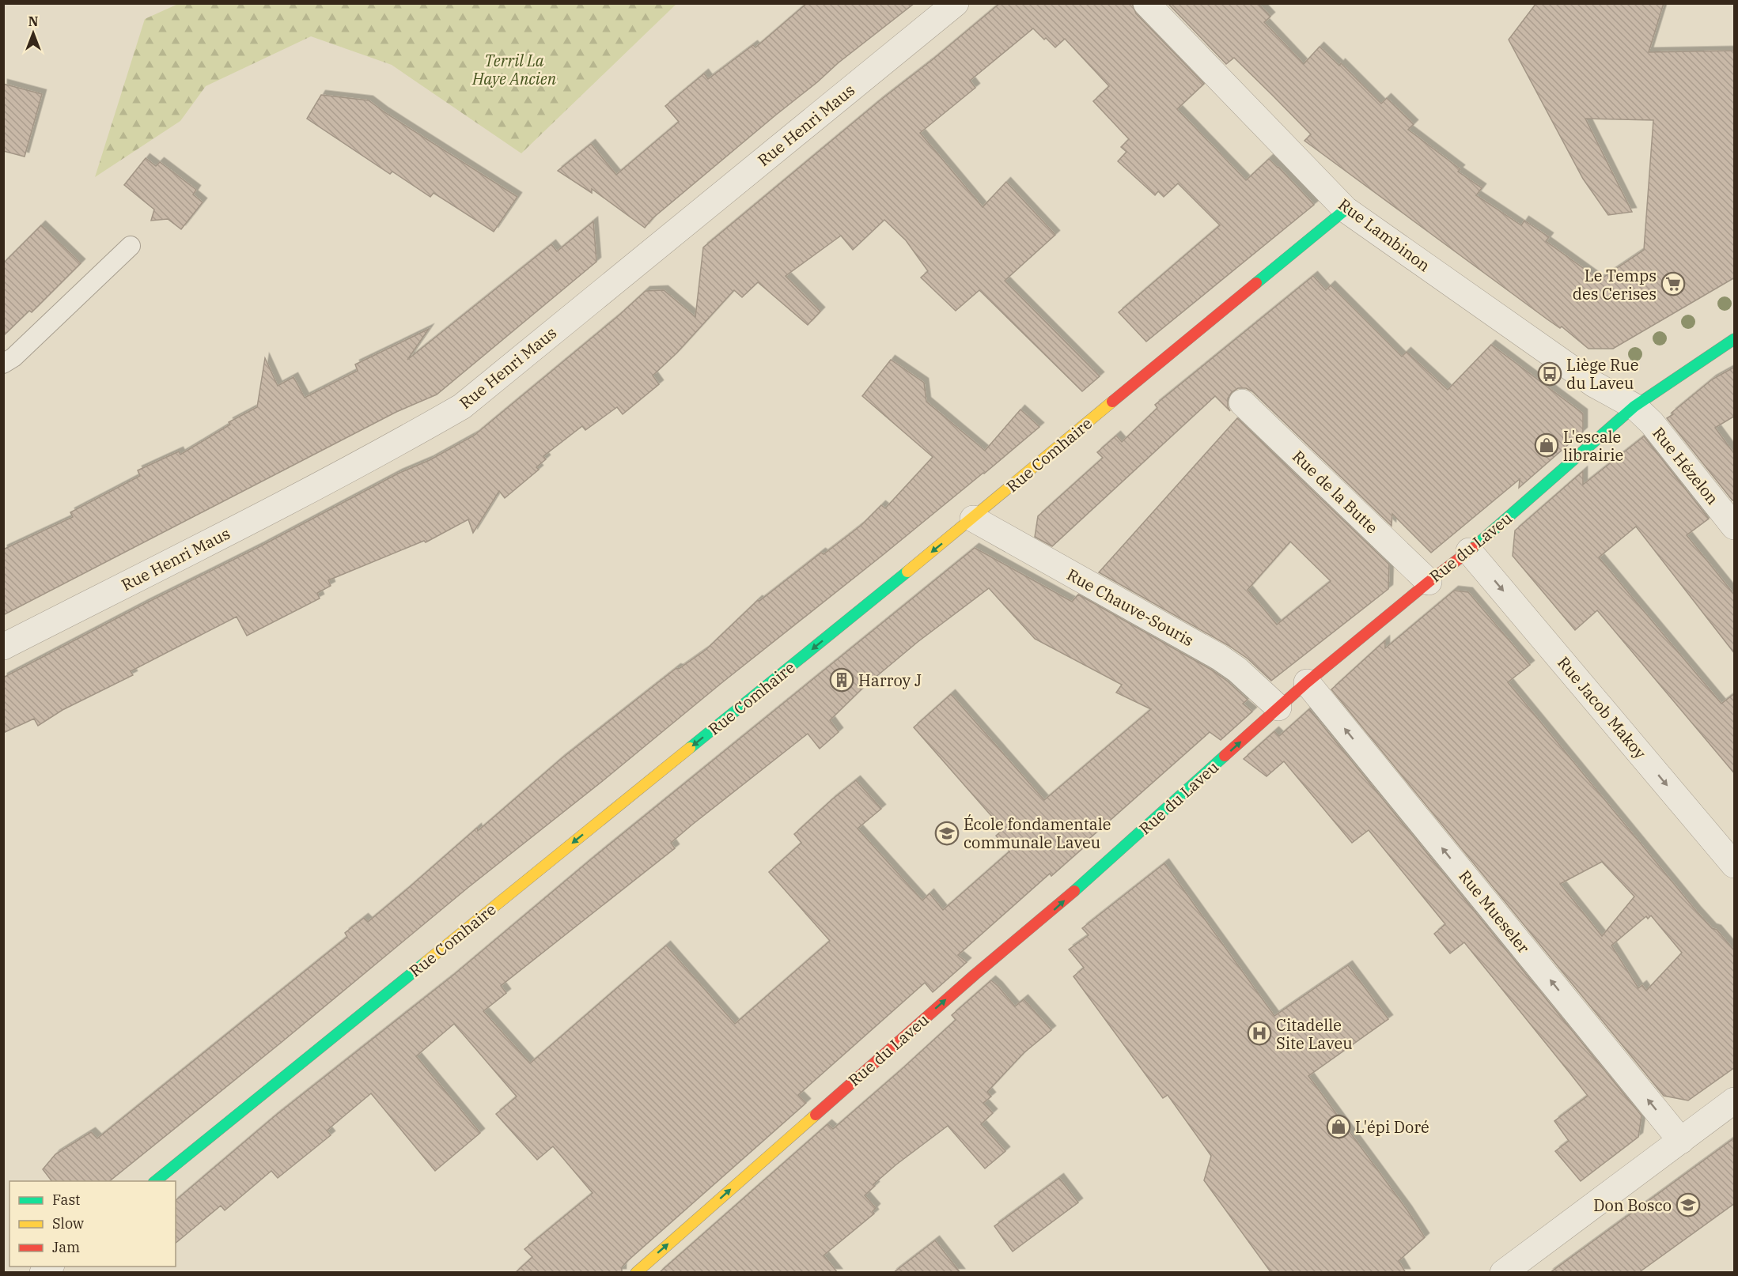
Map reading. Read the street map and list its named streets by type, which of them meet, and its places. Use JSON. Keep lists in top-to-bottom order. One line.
{"streets":{"street":["Rue Henri Maus","Rue Lambinon","Rue Comhaire","Rue Hézelon","Rue de la Butte","Rue du Laveu","Rue Chauve-Souris","Rue Jacob Makoy","Rue Mueseler"]},"crossings":[["Rue Lambinon","Rue Comhaire"],["Rue Lambinon","Rue Hézelon"],["Rue Lambinon","Rue du Laveu"],["Rue Comhaire","Rue Chauve-Souris"],["Rue Hézelon","Rue du Laveu"],["Rue de la Butte","Rue du Laveu"],["Rue du Laveu","Rue Chauve-Souris"],["Rue du Laveu","Rue Jacob Makoy"],["Rue du Laveu","Rue Mueseler"]],"one_way":["Rue Comhaire","Rue du Laveu","Rue Jacob Makoy","Rue Mueseler"],"parks":["Terril La Haye Ancien"],"places":{"supermarket":["Le Temps des Cerises"],"bus stop":["Liège Rue du Laveu"],"shop":["L'escale librairie","L'épi Doré"],"building":["Harroy J"],"school or university":["École fondamentale communale Laveu","Don Bosco"],"hospital":["Citadelle Site Laveu"]},"legend":["Fast","Slow","Jam"],"north":"top"}
